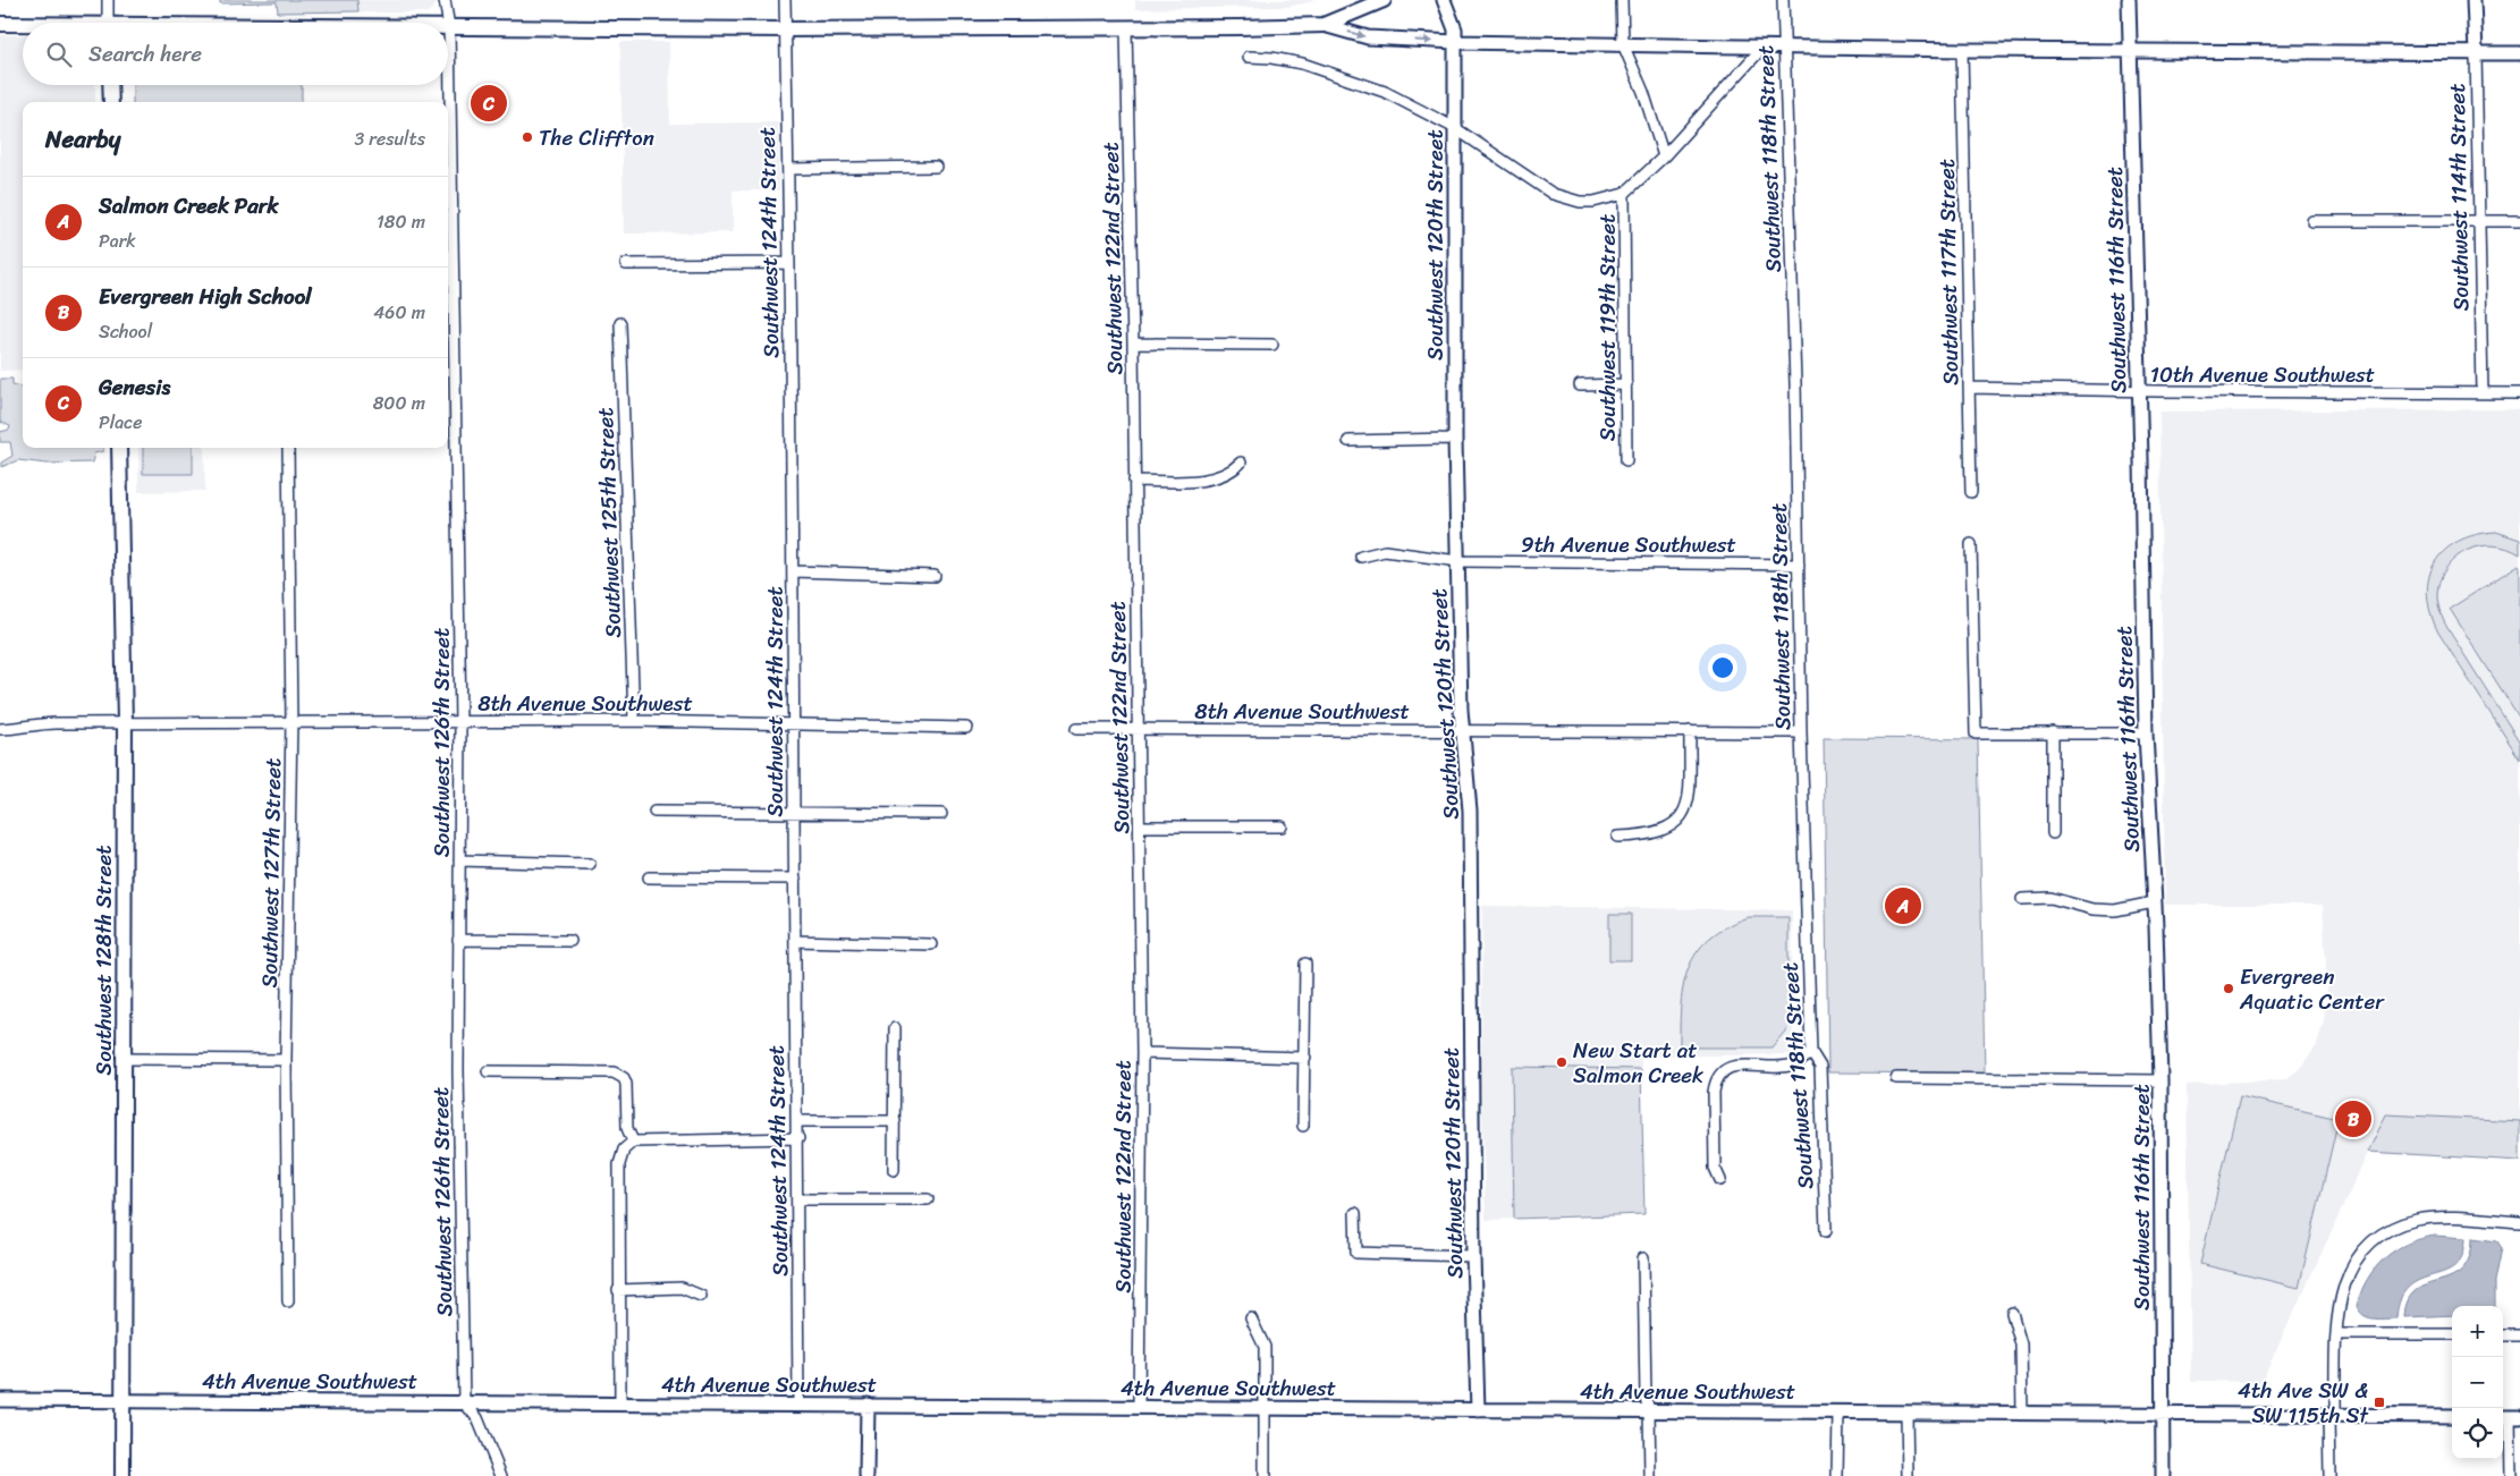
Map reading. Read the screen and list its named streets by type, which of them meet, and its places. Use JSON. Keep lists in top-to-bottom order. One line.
{"streets":{"main road":["Southwest 128th Street"],"street":["Southwest 118th Street","Southwest 114th Street","Southwest 124th Street","Southwest 120th Street","Southwest 122nd Street","Southwest 117th Street","Southwest 116th Street","Southwest 119th Street","10th Avenue Southwest","Southwest 125th Street","9th Avenue Southwest","8th Avenue Southwest","Southwest 126th Street","Southwest 127th Street","4th Avenue Southwest"]},"crossings":[["Southwest 118th Street","9th Avenue Southwest"],["Southwest 118th Street","8th Avenue Southwest"],["Southwest 114th Street","10th Avenue Southwest"],["Southwest 124th Street","8th Avenue Southwest"],["Southwest 124th Street","4th Avenue Southwest"],["Southwest 120th Street","9th Avenue Southwest"],["Southwest 120th Street","8th Avenue Southwest"],["Southwest 120th Street","4th Avenue Southwest"],["Southwest 122nd Street","8th Avenue Southwest"],["Southwest 122nd Street","4th Avenue Southwest"],["Southwest 117th Street","10th Avenue Southwest"],["Southwest 116th Street","10th Avenue Southwest"],["Southwest 116th Street","4th Avenue Southwest"],["Southwest 125th Street","8th Avenue Southwest"],["8th Avenue Southwest","Southwest 126th Street"],["8th Avenue Southwest","Southwest 127th Street"],["8th Avenue Southwest","Southwest 128th Street"],["Southwest 126th Street","4th Avenue Southwest"],["Southwest 128th Street","4th Avenue Southwest"]],"places":{"other":["The Cliffton","Evergreen Aquatic Center","New Start at Salmon Creek"],"transit":["4th Ave SW & SW 115th St"]},"page":{"search":"Search here","pins":["C","A","B"],"heading":["Nearby","3 results"],"list":[{"mark":"A","name":"Salmon Creek Park","note":"Park","value":"180 m"},{"mark":"B","name":"Evergreen High School","note":"School","value":"460 m"},{"mark":"C","name":"Genesis","note":"Place","value":"800 m"}],"map_buttons":["+","−"]}}
